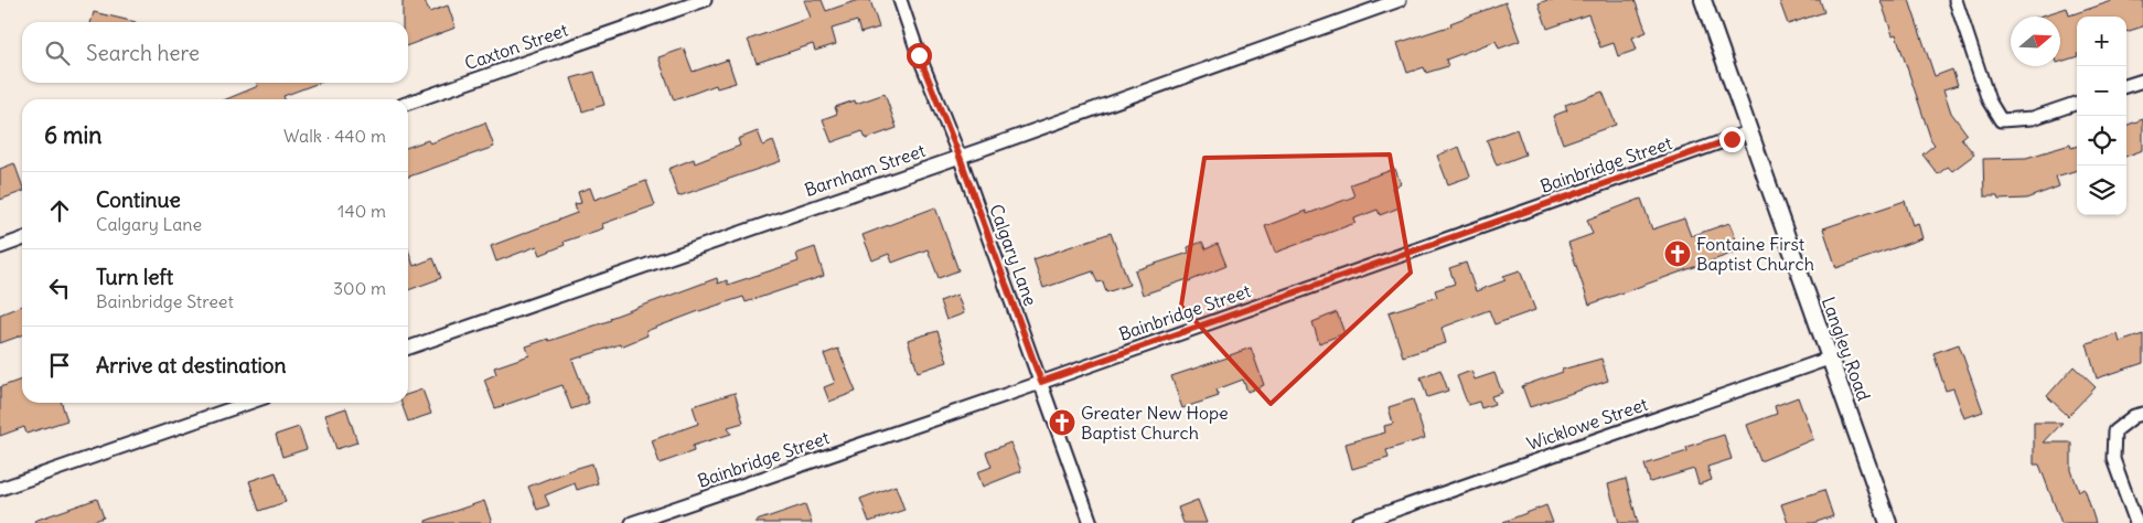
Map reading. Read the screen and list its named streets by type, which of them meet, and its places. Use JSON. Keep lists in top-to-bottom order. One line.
{"streets":{"street":["Caxton Street","Bainbridge Street","Barnham Street","Calgary Lane","Langley Road","Wicklowe Street"]},"crossings":[["Bainbridge Street","Calgary Lane"],["Bainbridge Street","Langley Road"],["Barnham Street","Calgary Lane"],["Langley Road","Wicklowe Street"]],"places":{"church":["Fontaine First Baptist Church","Greater New Hope Baptist Church"]},"north":"right","page":{"map_buttons":["+","−"],"search":"Search here","heading":["6 min","Walk · 440 m"],"list":[["Continue","Calgary Lane","140 m"],["Turn left","Bainbridge Street","300 m"],"Arrive at destination"]}}
